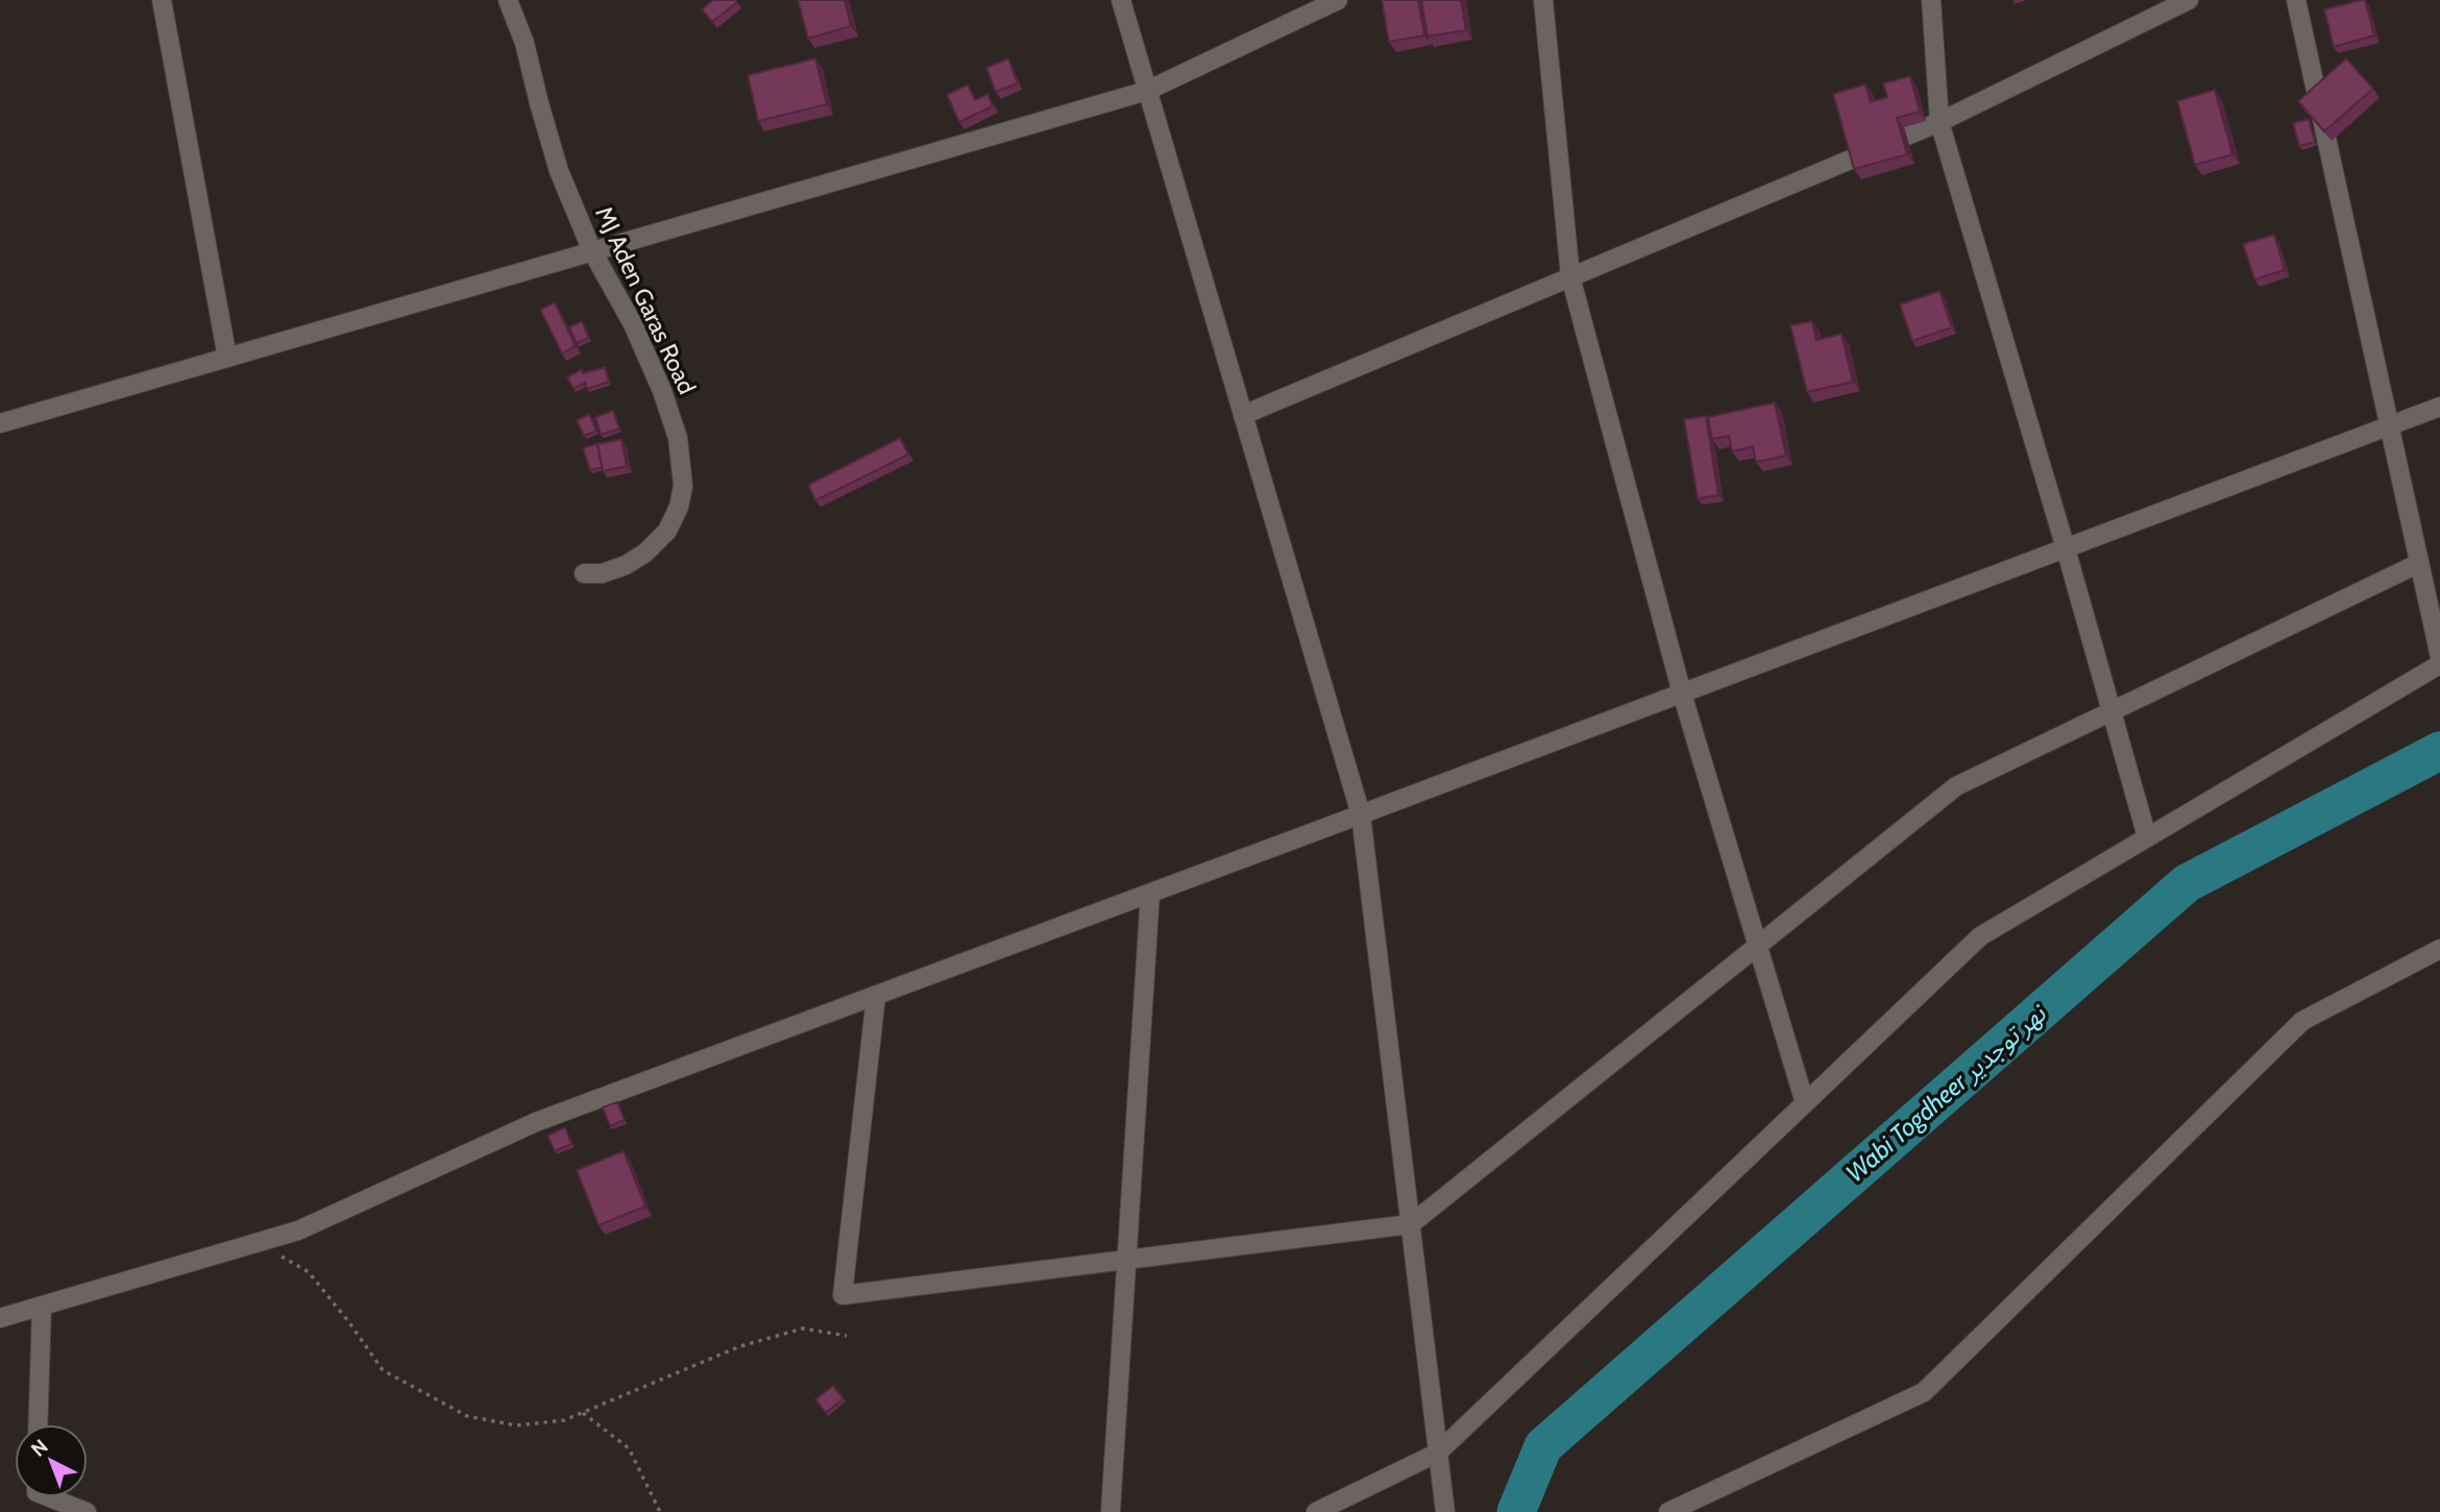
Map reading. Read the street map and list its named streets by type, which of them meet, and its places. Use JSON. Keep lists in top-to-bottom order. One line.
{"streets":{"street":["MJ Aden Garas Road"]},"water":["Wabi Togdheer نهر توجدير"],"north":"top left"}
